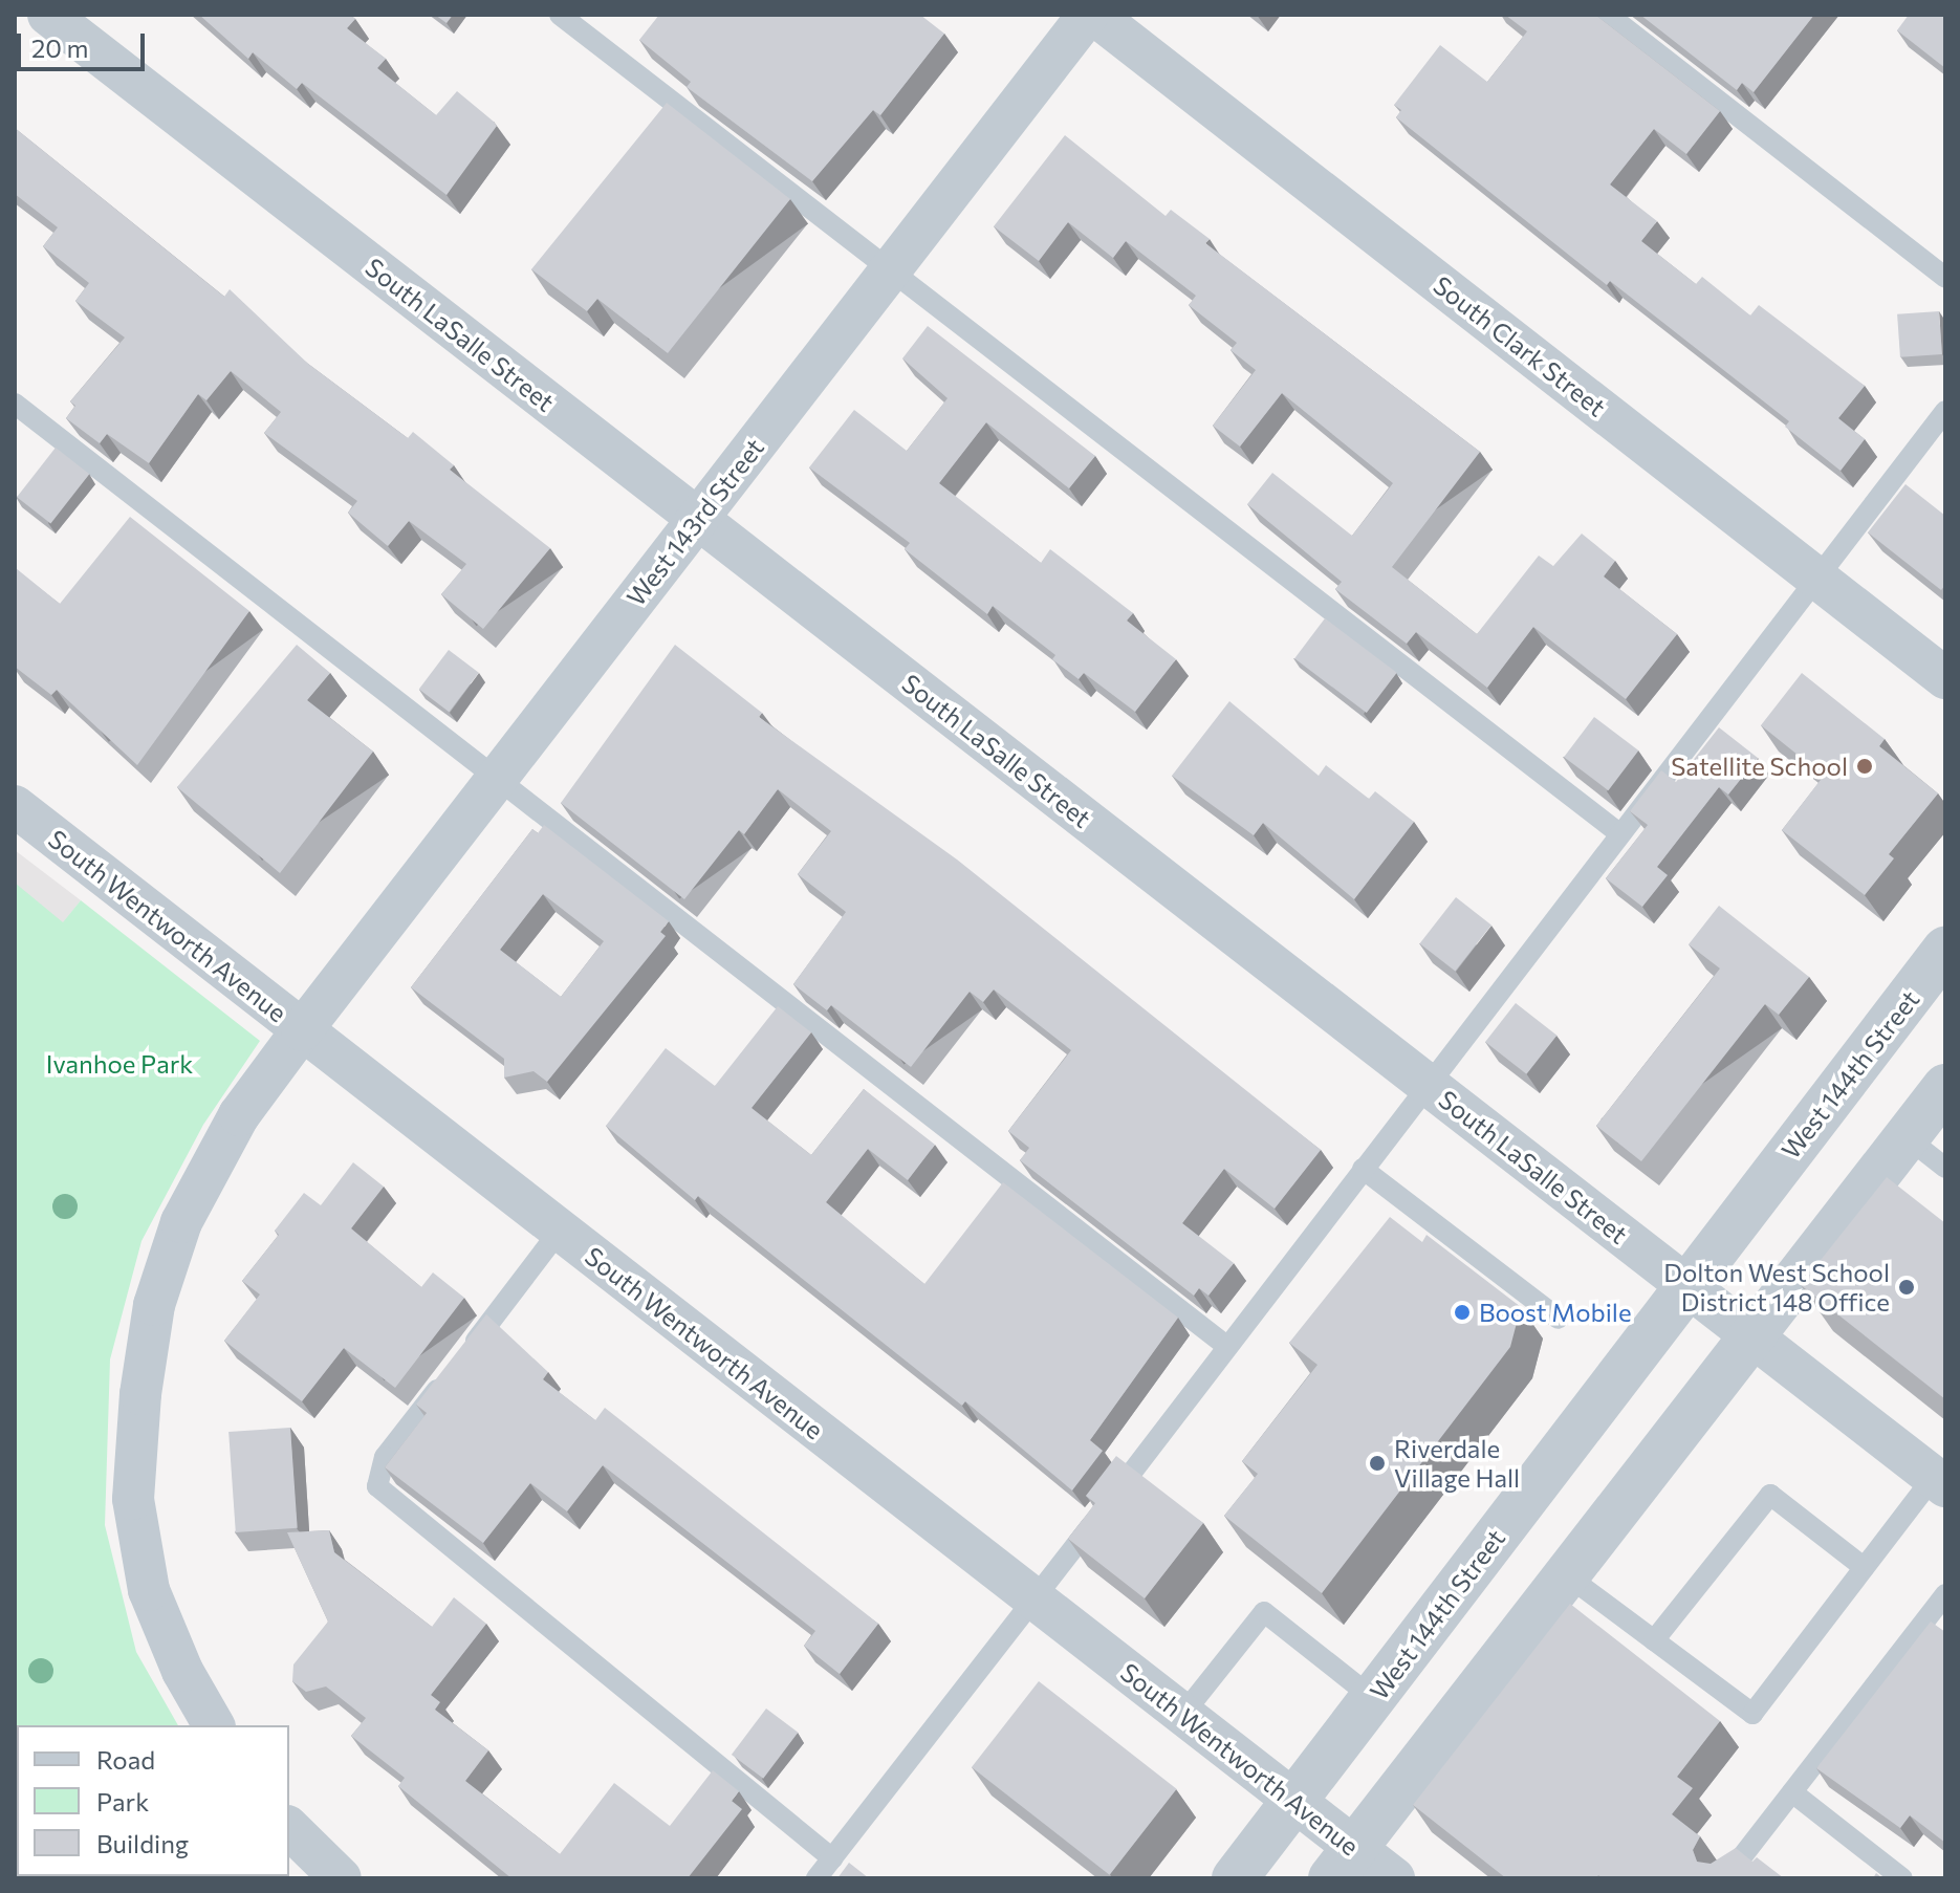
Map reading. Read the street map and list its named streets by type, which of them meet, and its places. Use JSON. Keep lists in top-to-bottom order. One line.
{"streets":{"street":["South LaSalle Street","South Clark Street","West 143rd Street","South Wentworth Avenue","West 144th Street"]},"crossings":[["South LaSalle Street","West 143rd Street"],["South LaSalle Street","West 144th Street"],["South Clark Street","West 143rd Street"],["West 143rd Street","South Wentworth Avenue"],["South Wentworth Avenue","West 144th Street"]],"parks":["Ivanhoe Park"],"places":["Satellite School","Dolton West School District 148 Office","Boost Mobile","Riverdale Village Hall"],"legend":["Road","Park","Building"],"scale_bar":"20 m"}
